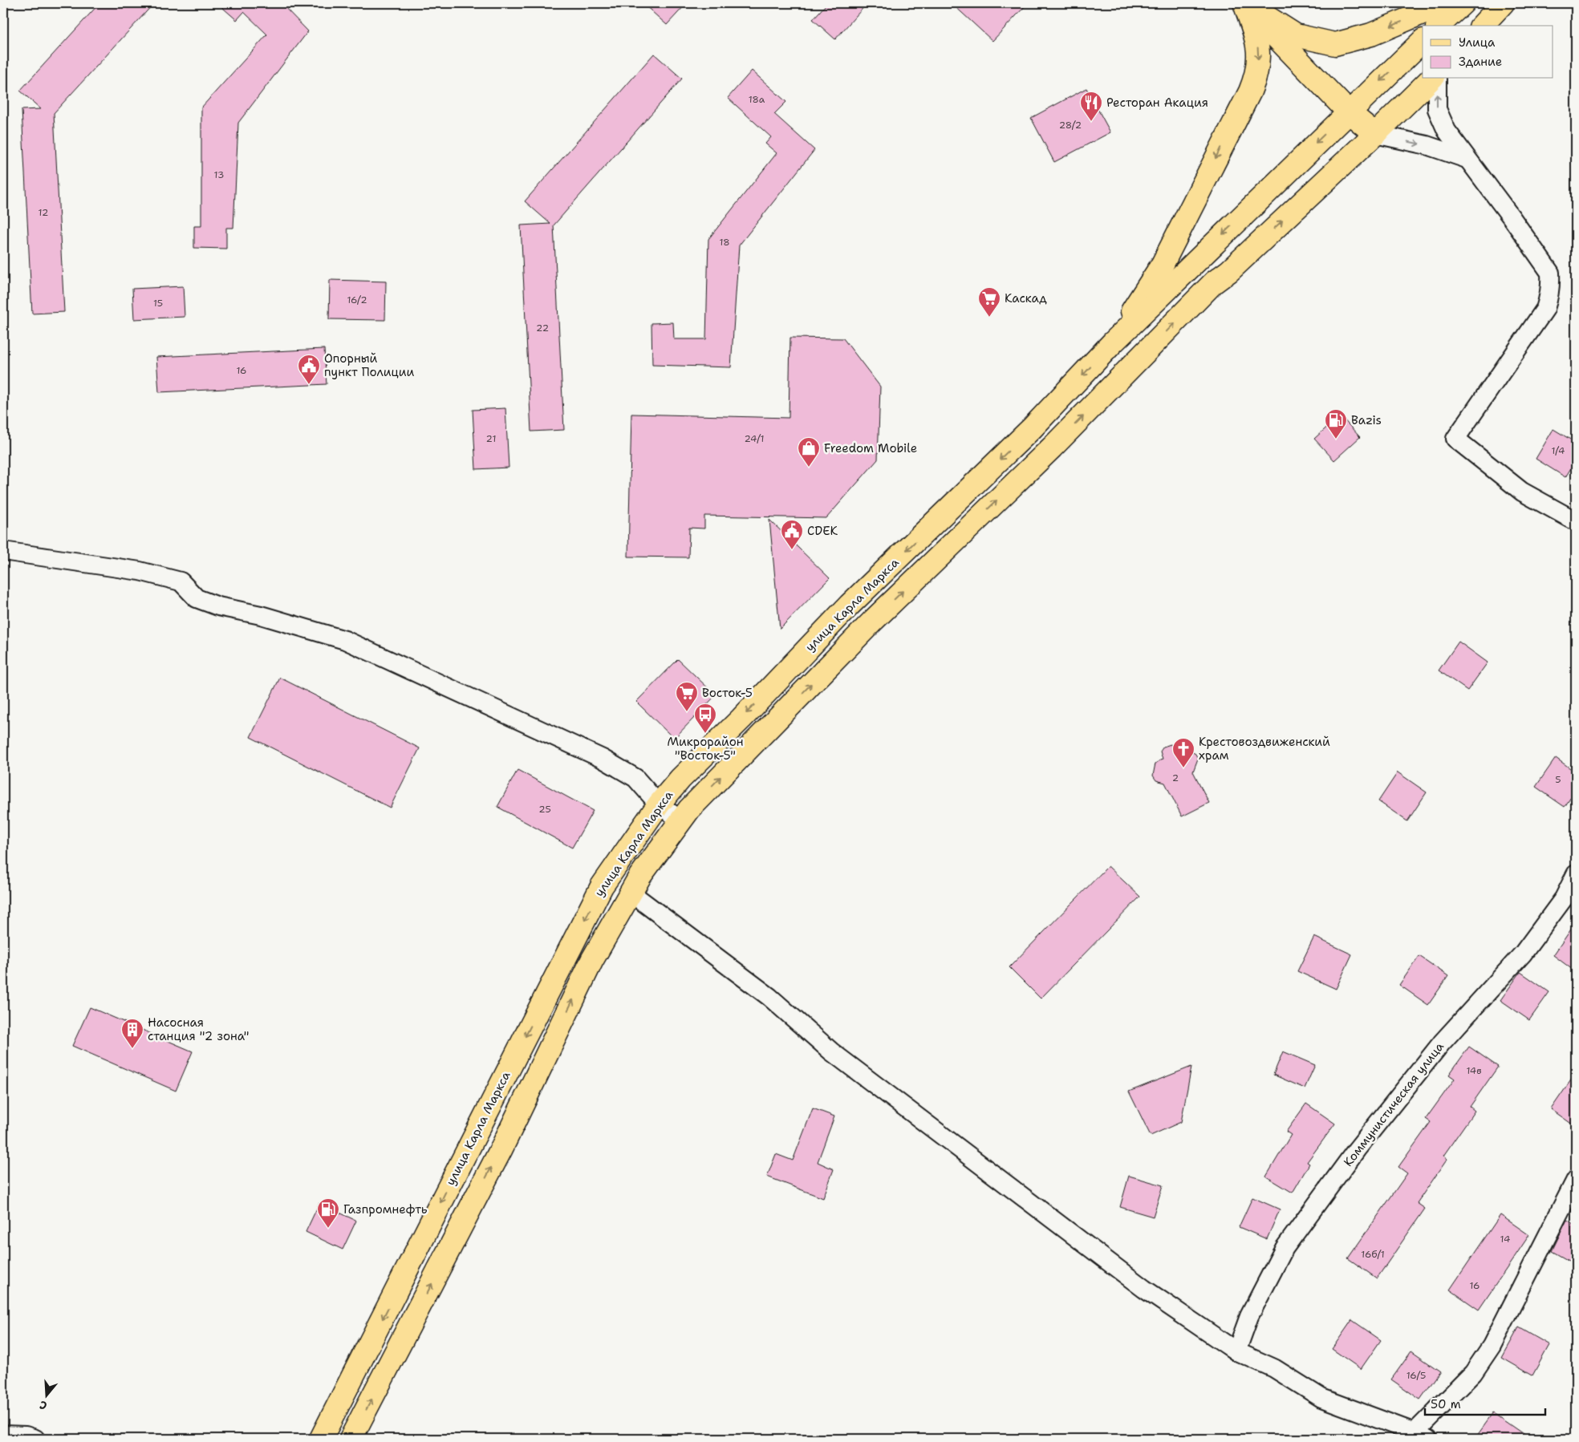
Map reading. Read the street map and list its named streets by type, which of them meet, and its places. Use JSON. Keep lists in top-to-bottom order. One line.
{"streets":{"main road":["улица Карла Маркса"],"street":["Коммунистическая улица"]},"places":{"restaurant":["Ресторан Акация"],"supermarket":["Каскад","Восток-5"],"public building":["Опорный пункт Полиции","CDEK"],"fuel station":["Bazis","Газпромнефть"],"shop":["Freedom Mobile"],"bus stop":["Микрорайон \"Восток-5\""],"church":["Крестовоздвиженский храм"],"building":["Насосная станция \"2 зона\""]},"house_numbers":["18а","28/2","13","12","18","16/2","15","22","16","21","24/1","1/4","2","5","25","14в","14","16б/1","16","16/5"],"legend":["Улица","Здание"],"scale_bar":"50 m","north":"bottom"}
